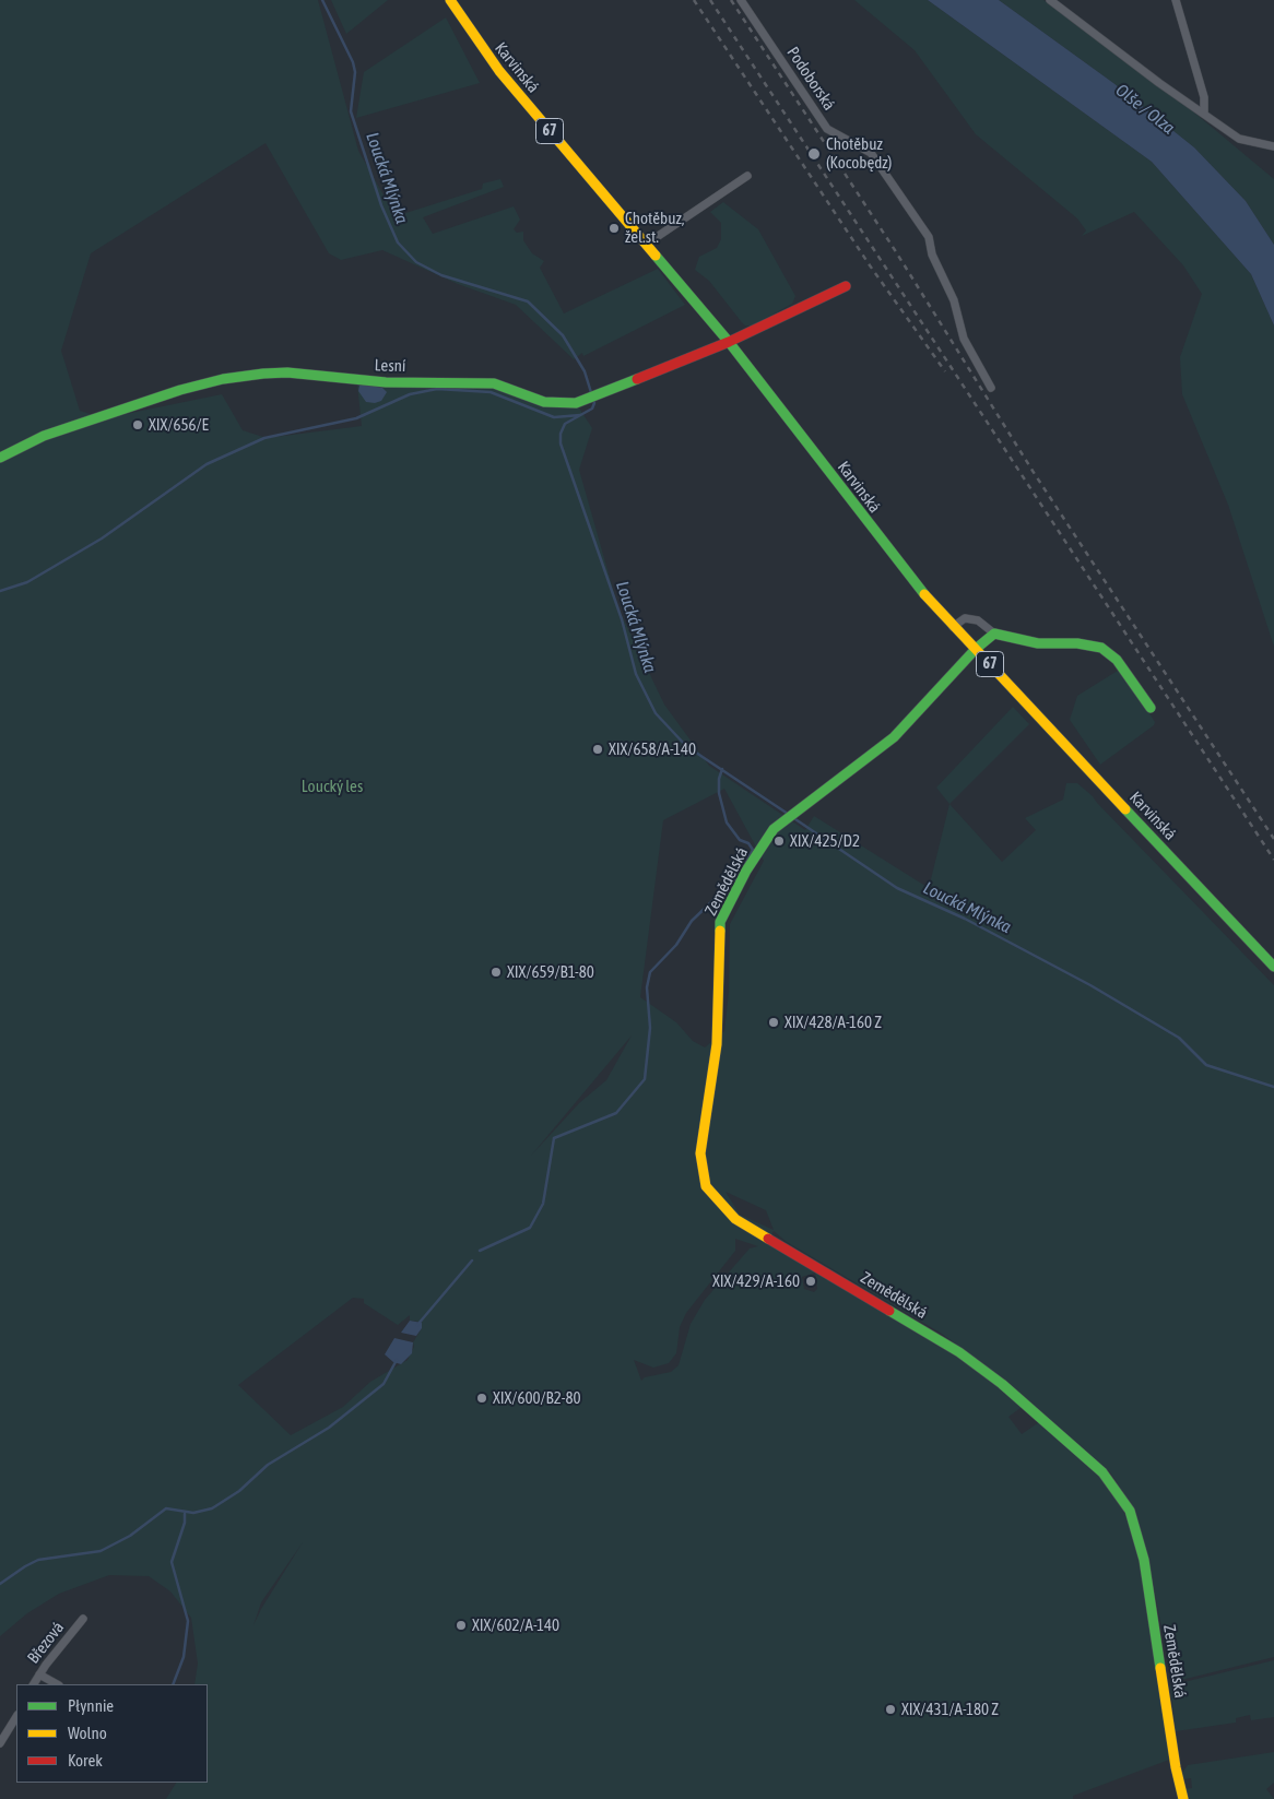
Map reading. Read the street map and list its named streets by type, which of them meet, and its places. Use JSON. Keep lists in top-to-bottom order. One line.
{"streets":{"street":["Karvinská","Podoborská","67","Lesní","Zemědělská","Březová"]},"crossings":[["Karvinská","Lesní"],["Karvinská","Zemědělská"]],"water":["Olše / Olza","Loucká Mlýnka"],"parks":["Loucký les"],"places":["Chotěbuz (Kocobędz)","Chotěbuz, žel.st.","XIX/656/E","XIX/658/A-140","XIX/425/D2","XIX/659/B1-80","XIX/428/A-160 Z","XIX/429/A-160","XIX/600/B2-80","XIX/602/A-140","XIX/431/A-180 Z"],"legend":["Płynnie","Wolno","Korek"]}
